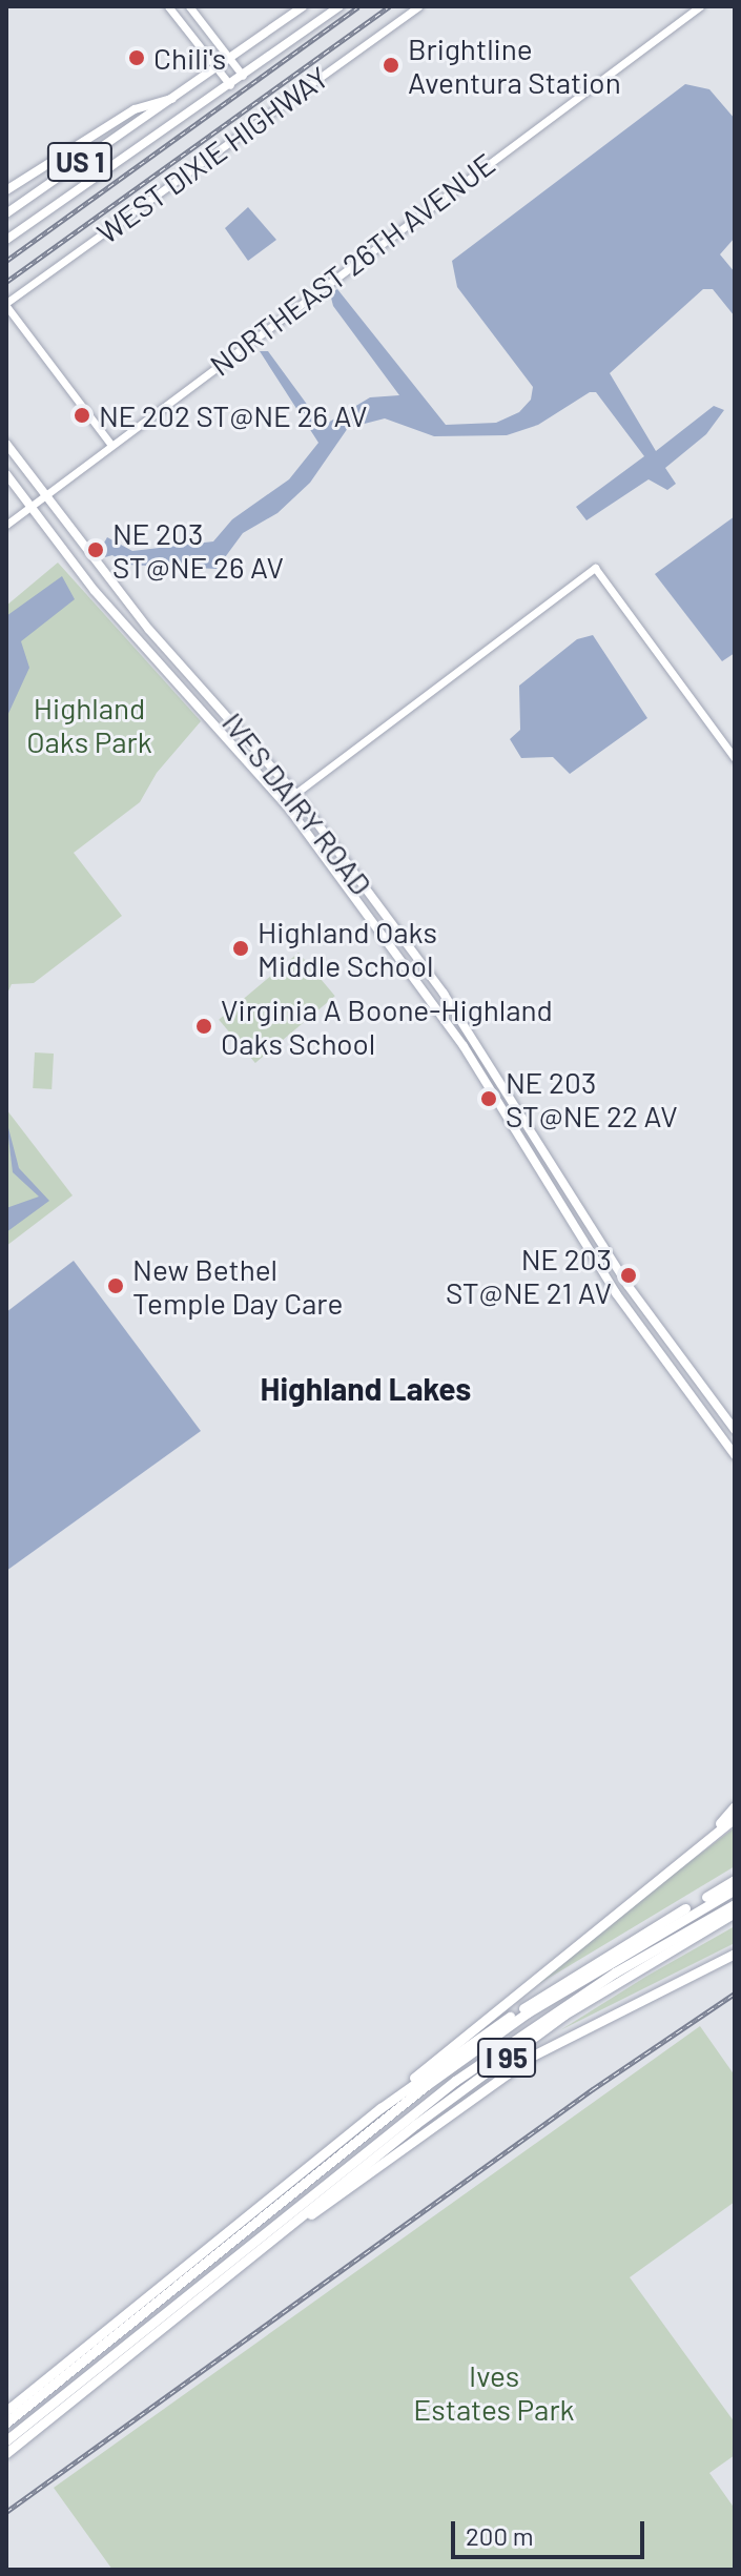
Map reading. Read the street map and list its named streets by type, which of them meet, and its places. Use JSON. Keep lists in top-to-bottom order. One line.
{"streets":{"highway":["I 95"],"main road":["US 1","IVES DAIRY ROAD"],"street":["WEST DIXIE HIGHWAY","NORTHEAST 26TH AVENUE"]},"crossings":[["NORTHEAST 26TH AVENUE","IVES DAIRY ROAD"]],"districts":["Highland Lakes"],"parks":["Highland Oaks Park","Ives Estates Park"],"places":["Chili's","Brightline Aventura Station","NE 202 ST@NE 26 AV","NE 203 ST@NE 26 AV","Highland Oaks Middle School","Virginia A Boone-Highland Oaks School","NE 203 ST@NE 22 AV","NE 203 ST@NE 21 AV","New Bethel Temple Day Care"],"scale_bar":"200 m"}
